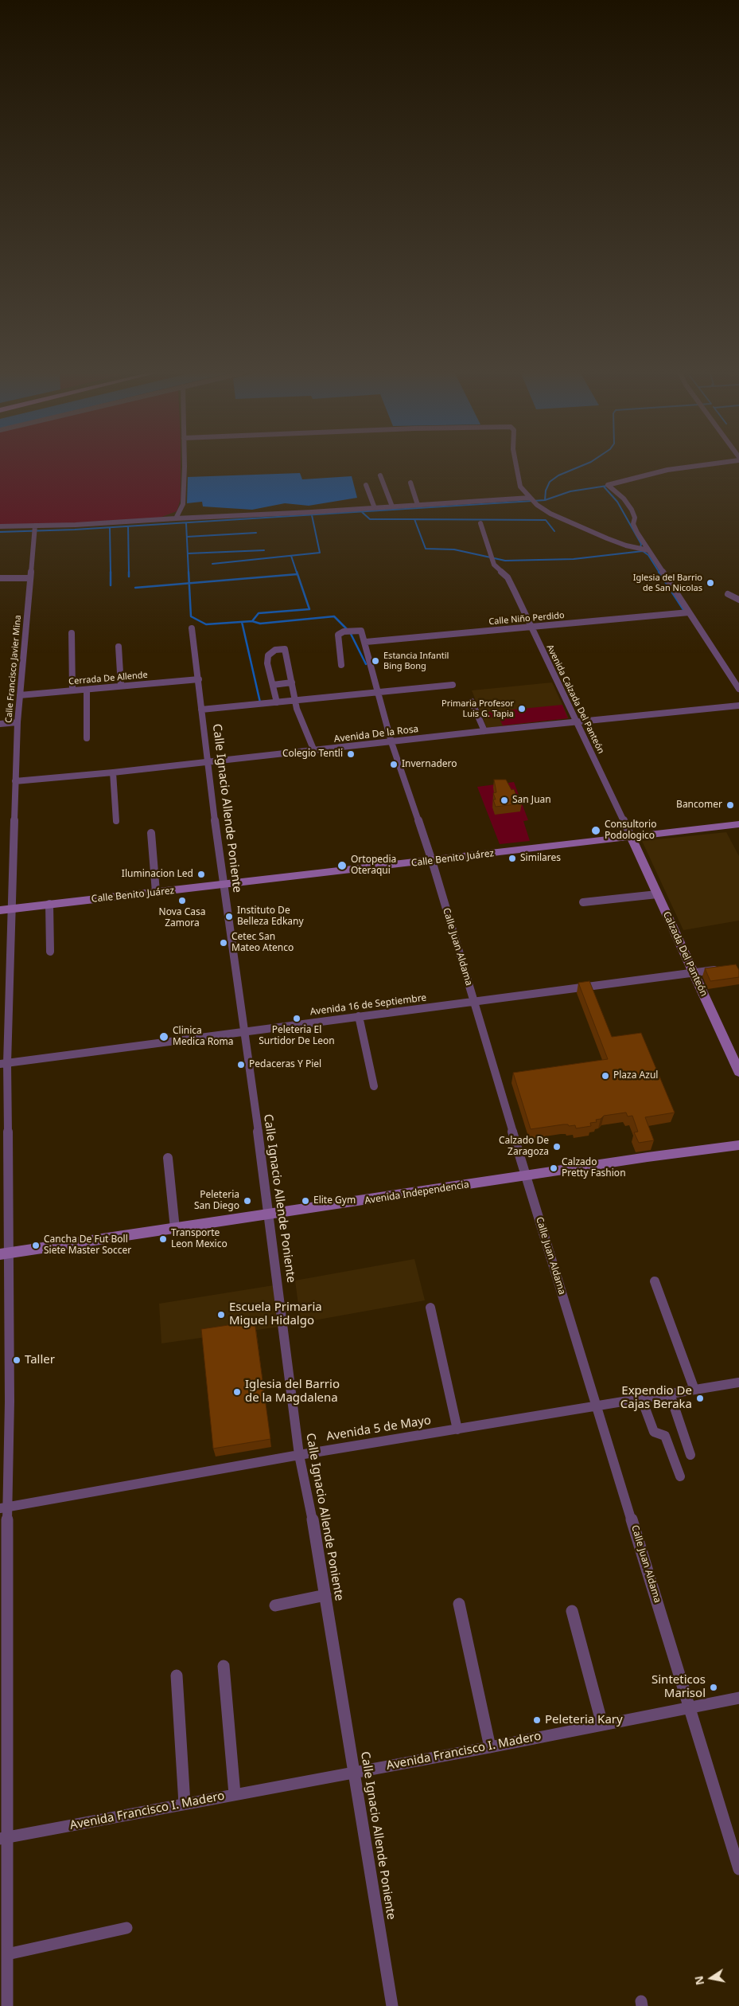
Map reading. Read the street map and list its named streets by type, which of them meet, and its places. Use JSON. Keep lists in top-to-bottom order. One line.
{"streets":{"main road":["Calle Benito Juárez","Calzada Del Panteón","Avenida Independencia"],"street":["Calle Niño Perdido","Calle Francisco Javier Mina","Cerrada De Allende","Avenida Calzada Del Panteón","Avenida De la Rosa","Calle Ignacio Allende Poniente","Calle Juan Aldama","Avenida 16 de Septiembre","Avenida 5 de Mayo","Avenida Francisco I. Madero"]},"crossings":[["Calle Niño Perdido","Avenida Calzada Del Panteón"],["Calle Niño Perdido","Calle Juan Aldama"],["Calle Francisco Javier Mina","Cerrada De Allende"],["Calle Francisco Javier Mina","Avenida De la Rosa"],["Calle Francisco Javier Mina","Calle Benito Juárez"],["Calle Francisco Javier Mina","Avenida 16 de Septiembre"],["Calle Francisco Javier Mina","Avenida Independencia"],["Calle Francisco Javier Mina","Avenida 5 de Mayo"],["Calle Francisco Javier Mina","Avenida Francisco I. Madero"],["Cerrada De Allende","Calle Ignacio Allende Poniente"],["Avenida Calzada Del Panteón","Avenida De la Rosa"],["Avenida Calzada Del Panteón","Calle Benito Juárez"],["Avenida Calzada Del Panteón","Calzada Del Panteón"],["Avenida De la Rosa","Calle Ignacio Allende Poniente"],["Avenida De la Rosa","Calle Juan Aldama"],["Calle Ignacio Allende Poniente","Calle Benito Juárez"],["Calle Ignacio Allende Poniente","Avenida 16 de Septiembre"],["Calle Ignacio Allende Poniente","Avenida Independencia"],["Calle Ignacio Allende Poniente","Avenida 5 de Mayo"],["Calle Ignacio Allende Poniente","Avenida Francisco I. Madero"],["Calle Benito Juárez","Calle Juan Aldama"],["Calle Benito Juárez","Calzada Del Panteón"],["Calle Juan Aldama","Avenida 16 de Septiembre"],["Calle Juan Aldama","Avenida Independencia"],["Calle Juan Aldama","Avenida 5 de Mayo"],["Calle Juan Aldama","Avenida Francisco I. Madero"],["Calzada Del Panteón","Avenida 16 de Septiembre"]],"places":["Iglesia del Barrio de San Nicolas","Estancia Infantil Bing Bong","Primaria Profesor Luis G. Tapia","Colegio Tentli","Invernadero","San Juan","Bancomer","Consultorio Podologico","Similares","Ortopedia Oteraqui","Iluminacion Led","Nova Casa Zamora","Instituto De Belleza Edkany","Cetec San Mateo Atenco","Peleteria El Surtidor De Leon","Clinica Medica Roma","Pedaceras Y Piel","Plaza Azul","Calzado De Zaragoza","Calzado Pretty Fashion","Peleteria San Diego","Elite Gym","Transporte Leon Mexico","Cancha De Fut Boll Siete Master Soccer","Escuela Primaria Miguel Hidalgo","Taller","Iglesia del Barrio de la Magdalena","Expendio De Cajas Beraka","Sinteticos Marisol","Peleteria Kary"],"north":"left"}
